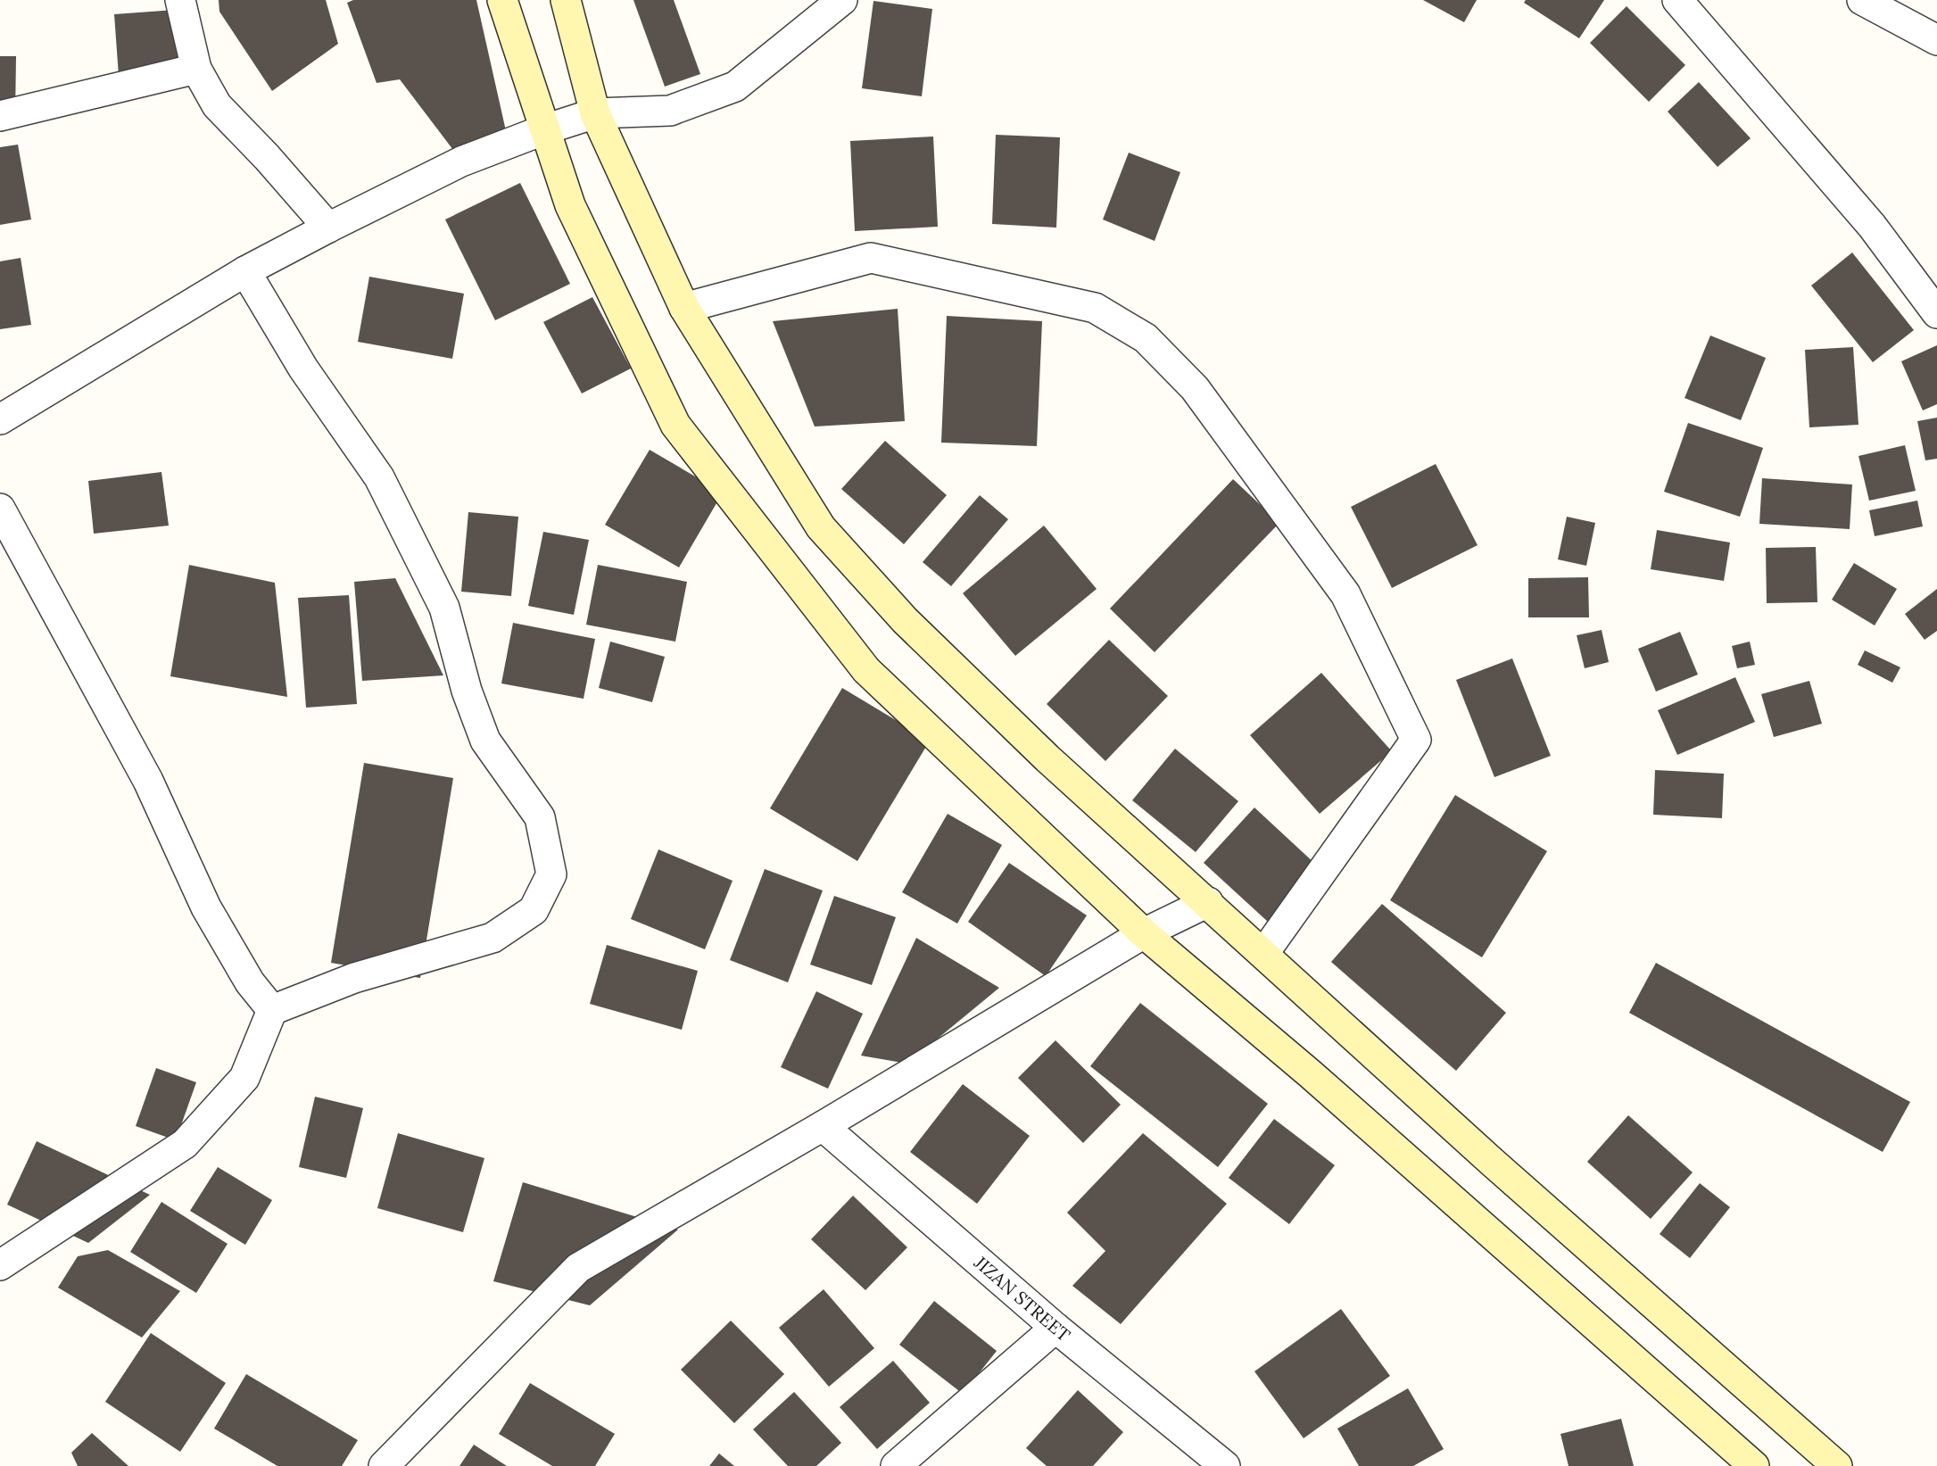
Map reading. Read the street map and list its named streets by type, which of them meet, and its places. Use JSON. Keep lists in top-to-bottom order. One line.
{"streets":{"street":["JIZAN STREET"]}}
